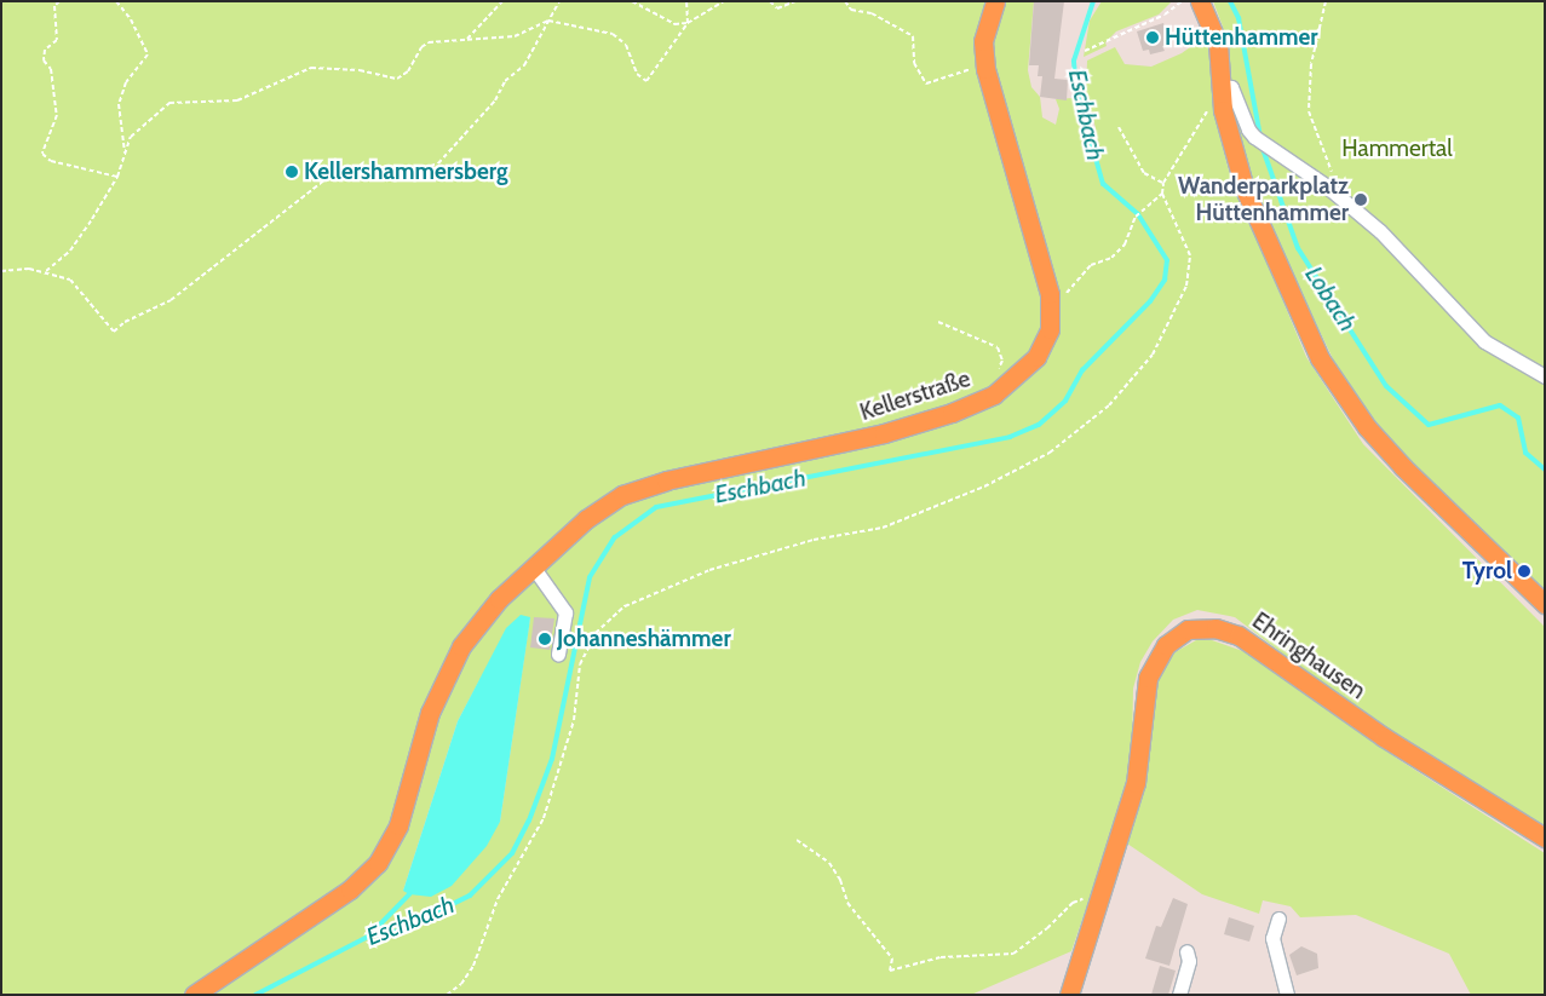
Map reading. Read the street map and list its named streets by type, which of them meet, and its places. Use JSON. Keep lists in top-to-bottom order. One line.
{"streets":{"main road":["Kellerstraße","Ehringhausen"]},"water":["Eschbach","Lobach"],"parks":["Hammertal"],"places":["Hüttenhammer","Kellershammersberg","Wanderparkplatz Hüttenhammer","Tyrol","Johanneshämmer"]}
